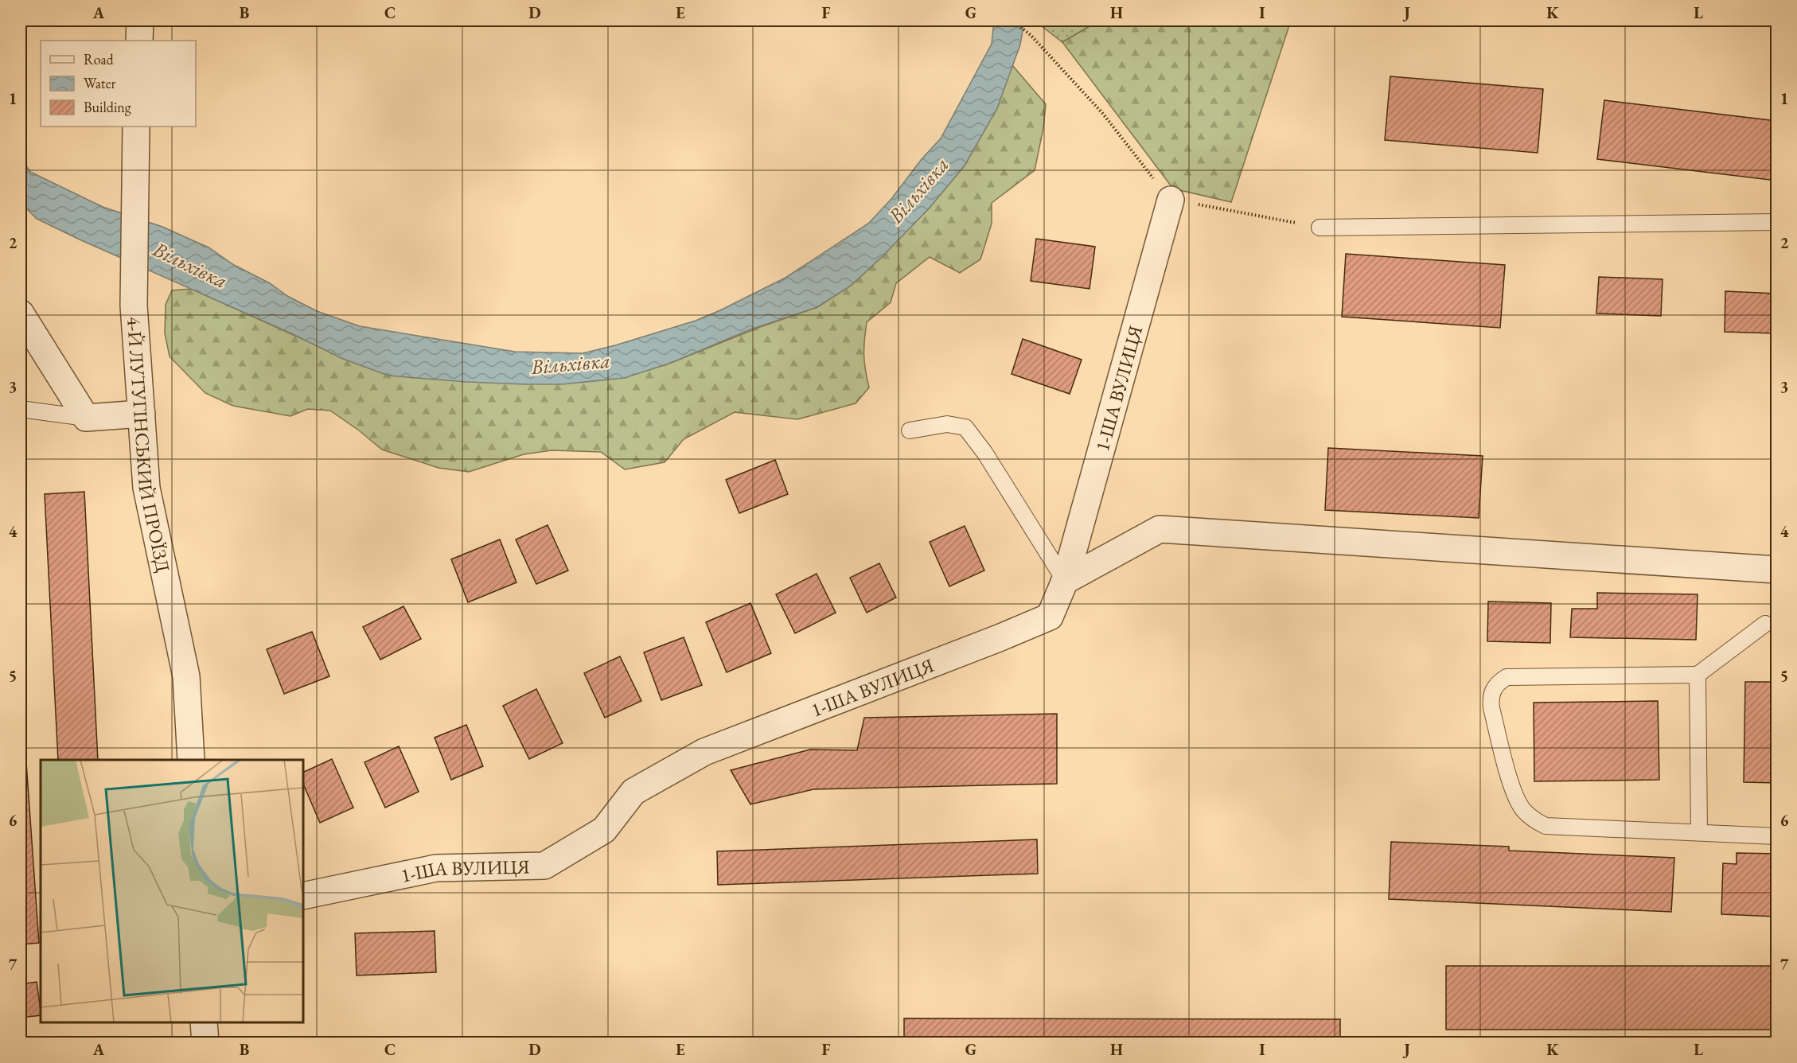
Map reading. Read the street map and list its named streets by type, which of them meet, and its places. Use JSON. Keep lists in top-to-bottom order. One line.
{"streets":{"street":["1-ША ВУЛИЦЯ","4-Й ЛУТУГІНСЬКИЙ ПРОЇЗД"]},"water":["Вільхівка"],"legend":["Road","Water","Building"],"grid":{"columns":["A","B","C","D","E","F","G","H","I","J","K","L"],"rows":["1","2","3","4","5","6","7"]}}
